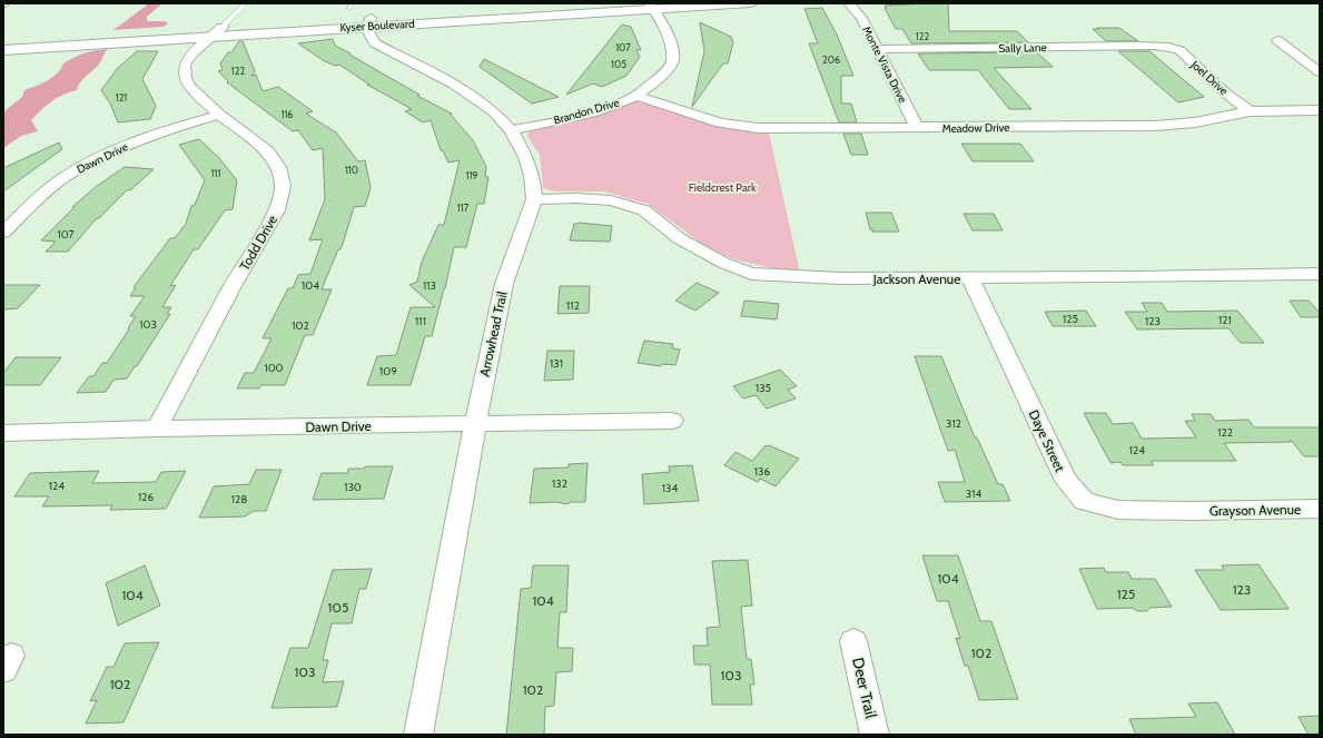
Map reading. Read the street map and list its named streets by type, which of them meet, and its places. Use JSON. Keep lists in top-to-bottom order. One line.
{"streets":{"street":["Kyser Boulevard","Sally Lane","Monte Vista Drive","Joel Drive","Brandon Drive","Meadow Drive","Dawn Drive","Todd Drive","Jackson Avenue","Arrowhead Trail","Daye Street","Grayson Avenue","Deer Trail"]},"crossings":[["Kyser Boulevard","Brandon Drive"],["Kyser Boulevard","Todd Drive"],["Kyser Boulevard","Arrowhead Trail"],["Sally Lane","Monte Vista Drive"],["Sally Lane","Joel Drive"],["Monte Vista Drive","Meadow Drive"],["Joel Drive","Meadow Drive"],["Brandon Drive","Meadow Drive"],["Brandon Drive","Arrowhead Trail"],["Dawn Drive","Todd Drive"],["Dawn Drive","Arrowhead Trail"],["Jackson Avenue","Arrowhead Trail"],["Jackson Avenue","Daye Street"],["Daye Street","Grayson Avenue"]],"parks":["Fieldcrest Park"],"house_numbers":["122","107","206","105","122","121","116","110","111","119","117","107","104","113","112","125","121","111","123","103","102","131","100","109","135","312","122","124","136","132","124","130","134","314","126","128","104","123","125","104","104","105","102","103","103","102","102"]}
